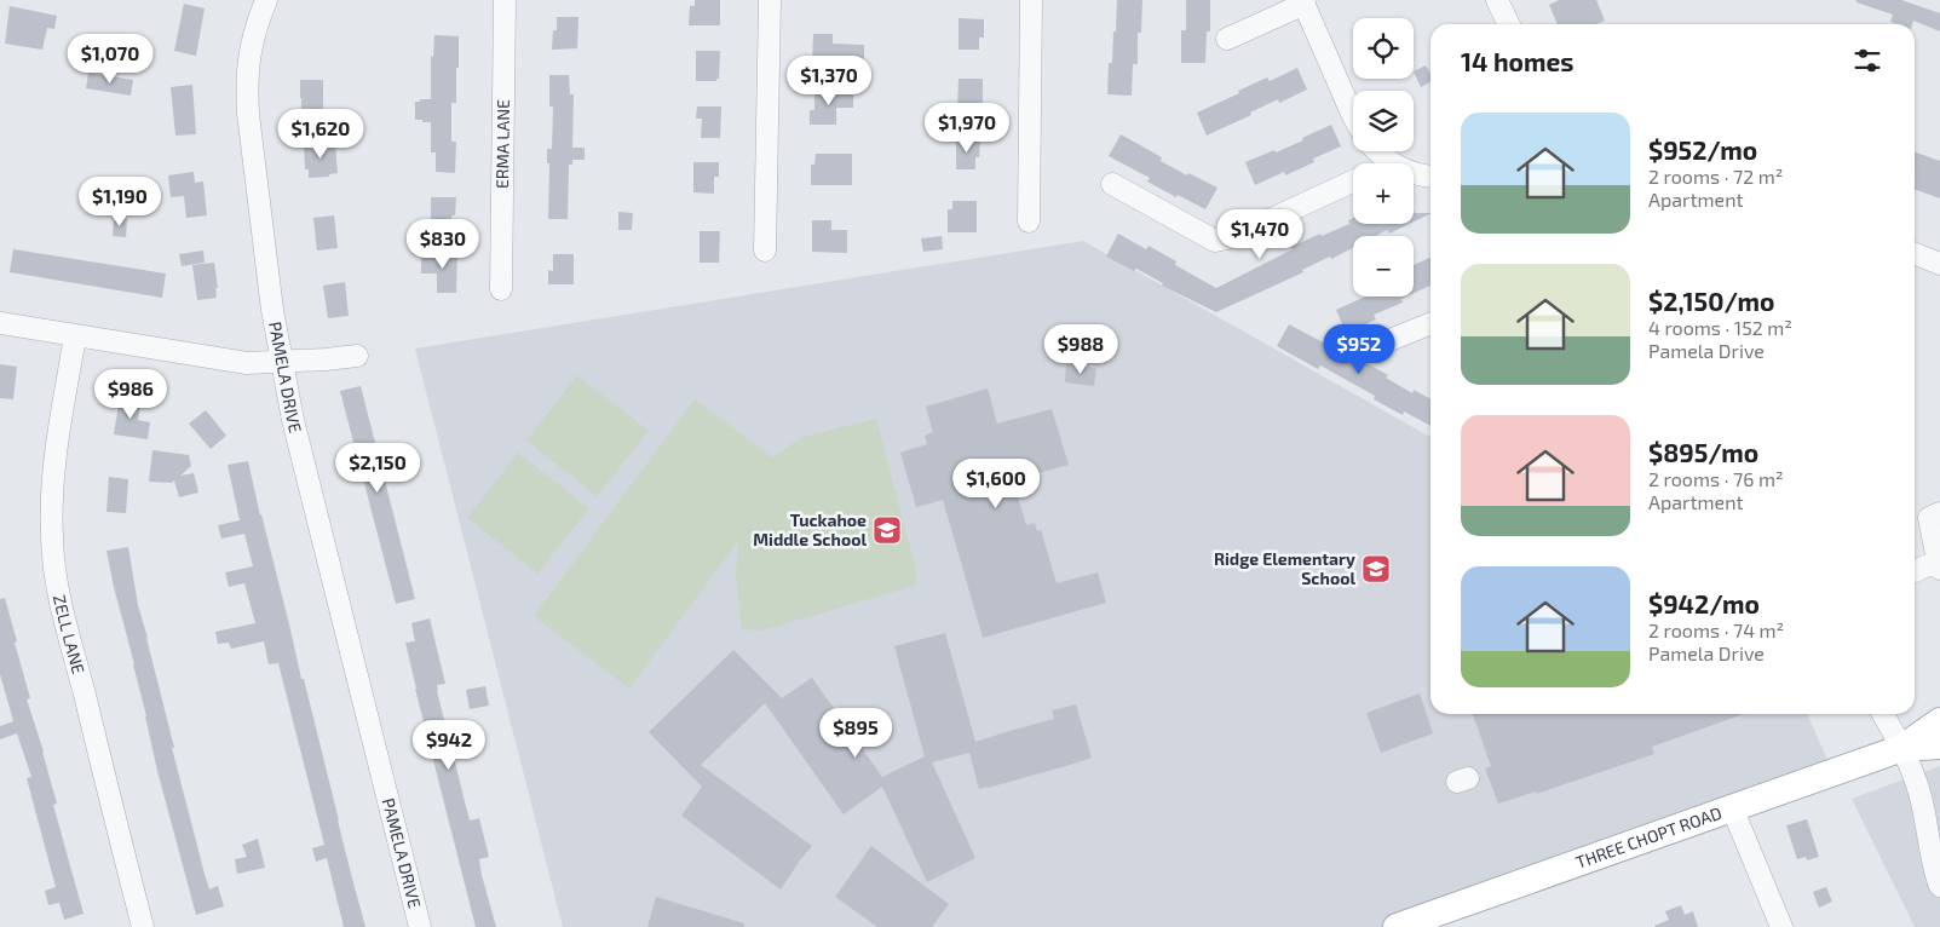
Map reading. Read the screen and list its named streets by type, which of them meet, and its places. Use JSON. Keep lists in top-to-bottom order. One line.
{"streets":{"main road":["THREE CHOPT ROAD"],"street":["ERMA LANE","PAMELA DRIVE","ZELL LANE"]},"places":{"school or university":["Tuckahoe Middle School","Ridge Elementary School"]},"page":{"map_buttons":["+","−"],"heading":"14 homes","price":["$1,070","$1,370","$1,970","$1,620","$1,190","$1,470","$830","$988","$952","$986","$2,150","$1,600","$895","$942"],"list":[{"name":"$952/mo","note":"2 rooms · 72 m² · Apartment"},{"name":"$2,150/mo","note":"4 rooms · 152 m² · Pamela Drive"},{"name":"$895/mo","note":"2 rooms · 76 m² · Apartment"},{"name":"$942/mo","note":"2 rooms · 74 m² · Pamela Drive"}]}}
